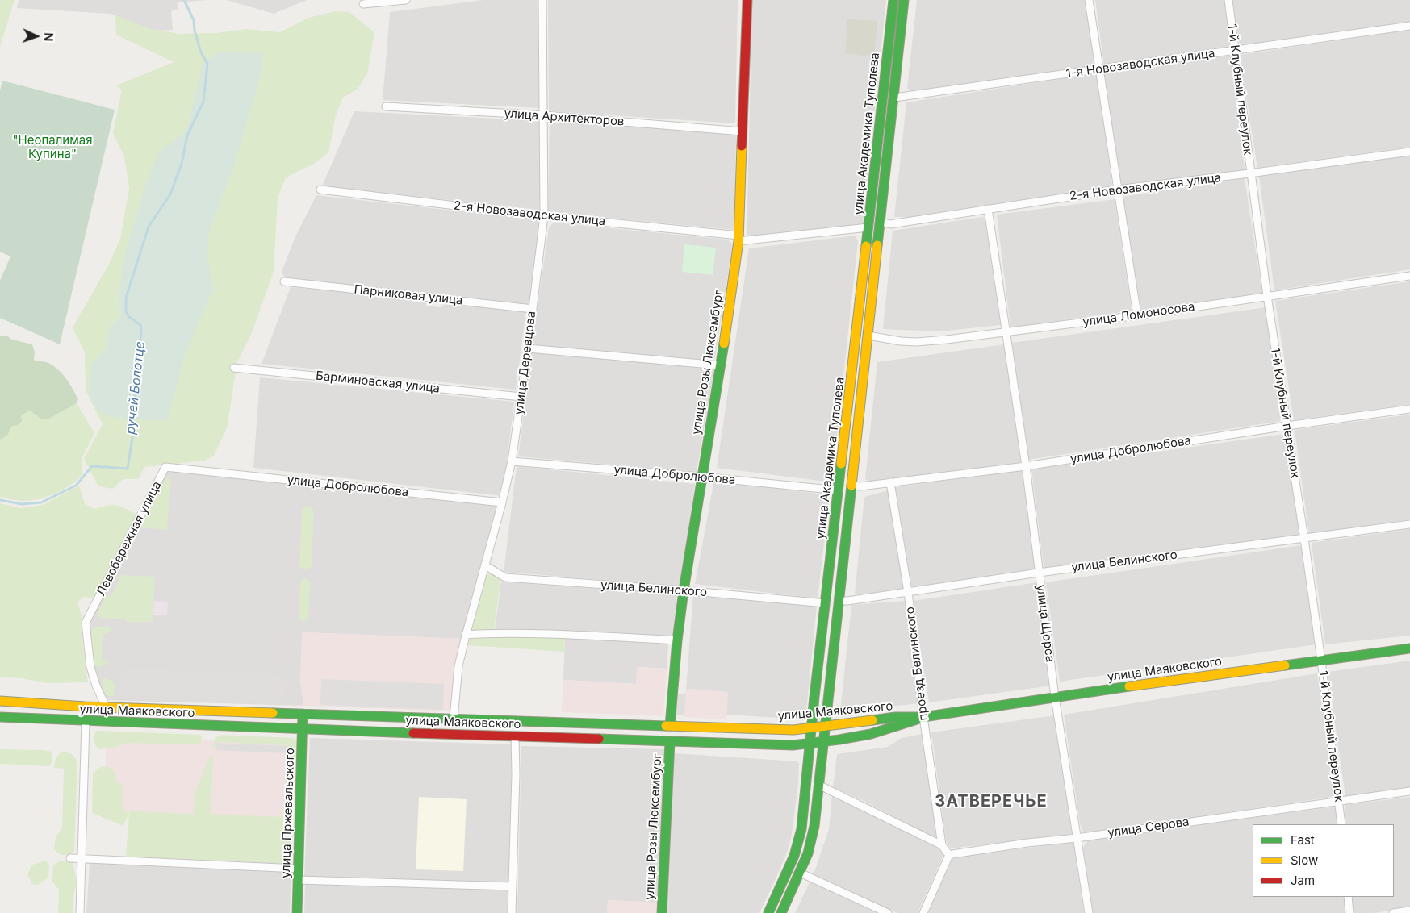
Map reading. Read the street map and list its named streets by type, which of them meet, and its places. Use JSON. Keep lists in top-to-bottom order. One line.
{"streets":{"main road":["улица Академика Туполева","улица Розы Люксембург","улица Маяковского","улица Пржевальского"],"street":["1-я Новозаводская улица","1-й Клубный переулок","улица Архитекторов","2-я Новозаводская улица","Парниковая улица","улица Ломоносова","улица Деревцова","Барминовская улица","улица Добролюбова","Левобережная улица","улица Белинского","улица Щорса","проезд Белинского","улица Серова"]},"crossings":[["1-я Новозаводская улица","1-й Клубный переулок"],["1-я Новозаводская улица","улица Академика Туполева"],["1-й Клубный переулок","2-я Новозаводская улица"],["1-й Клубный переулок","улица Ломоносова"],["1-й Клубный переулок","улица Добролюбова"],["1-й Клубный переулок","улица Белинского"],["1-й Клубный переулок","улица Маяковского"],["1-й Клубный переулок","улица Серова"],["улица Архитекторов","улица Розы Люксембург"],["улица Архитекторов","улица Деревцова"],["улица Академика Туполева","2-я Новозаводская улица"],["улица Академика Туполева","улица Ломоносова"],["улица Академика Туполева","улица Добролюбова"],["улица Академика Туполева","улица Белинского"],["улица Академика Туполева","проезд Белинского"],["улица Академика Туполева","улица Маяковского"],["2-я Новозаводская улица","улица Розы Люксембург"],["2-я Новозаводская улица","улица Деревцова"],["2-я Новозаводская улица","улица Щорса"],["Парниковая улица","улица Деревцова"],["улица Ломоносова","улица Щорса"],["улица Розы Люксембург","улица Добролюбова"],["улица Розы Люксембург","улица Белинского"],["улица Розы Люксембург","улица Маяковского"],["улица Деревцова","Барминовская улица"],["улица Деревцова","улица Добролюбова"],["улица Деревцова","улица Белинского"],["улица Деревцова","улица Маяковского"],["улица Добролюбова","Левобережная улица"],["улица Добролюбова","улица Щорса"],["улица Добролюбова","проезд Белинского"],["Левобережная улица","улица Маяковского"],["улица Белинского","улица Щорса"],["улица Белинского","проезд Белинского"],["улица Щорса","улица Маяковского"],["улица Щорса","улица Серова"],["проезд Белинского","улица Маяковского"],["проезд Белинского","улица Серова"],["улица Маяковского","улица Пржевальского"]],"districts":["ЗАТВЕРЕЧЬЕ"],"water":["ручей Болотце"],"parks":["\"Неопалимая Купина\""],"legend":["Fast","Slow","Jam"],"north":"right"}
